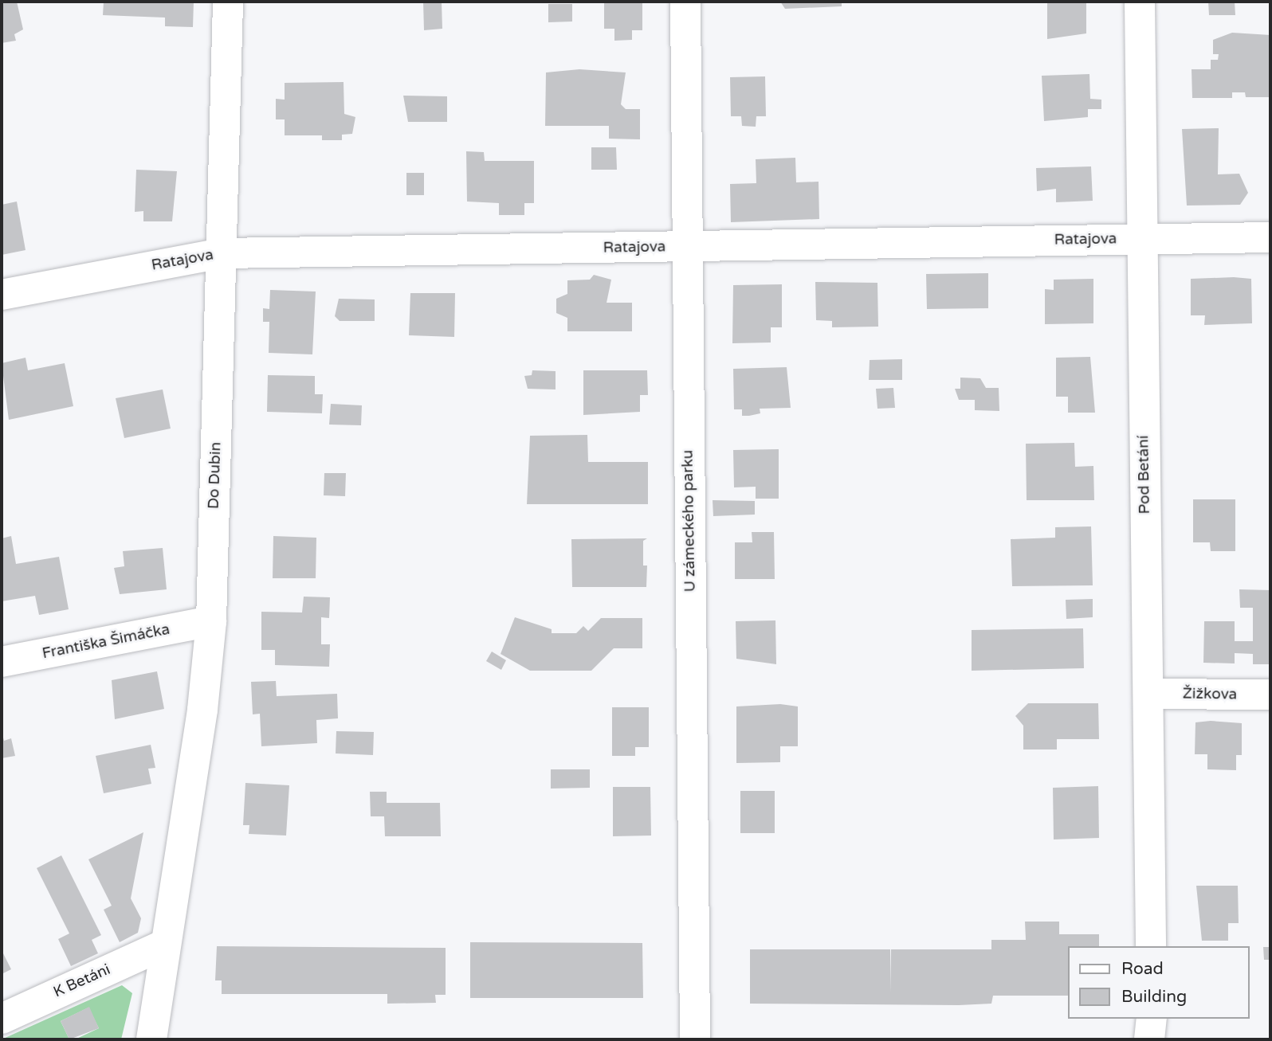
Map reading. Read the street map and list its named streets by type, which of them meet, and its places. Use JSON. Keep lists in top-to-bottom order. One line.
{"streets":{"street":["Ratajova","Pod Betání","Do Dubin","U zámeckého parku","Františka Šimáčka","Žižkova","K Betáni"]},"crossings":[["Ratajova","Pod Betání"],["Ratajova","Do Dubin"],["Ratajova","U zámeckého parku"],["Pod Betání","Žižkova"],["Do Dubin","Františka Šimáčka"],["Do Dubin","K Betáni"]],"legend":["Road","Building"]}
